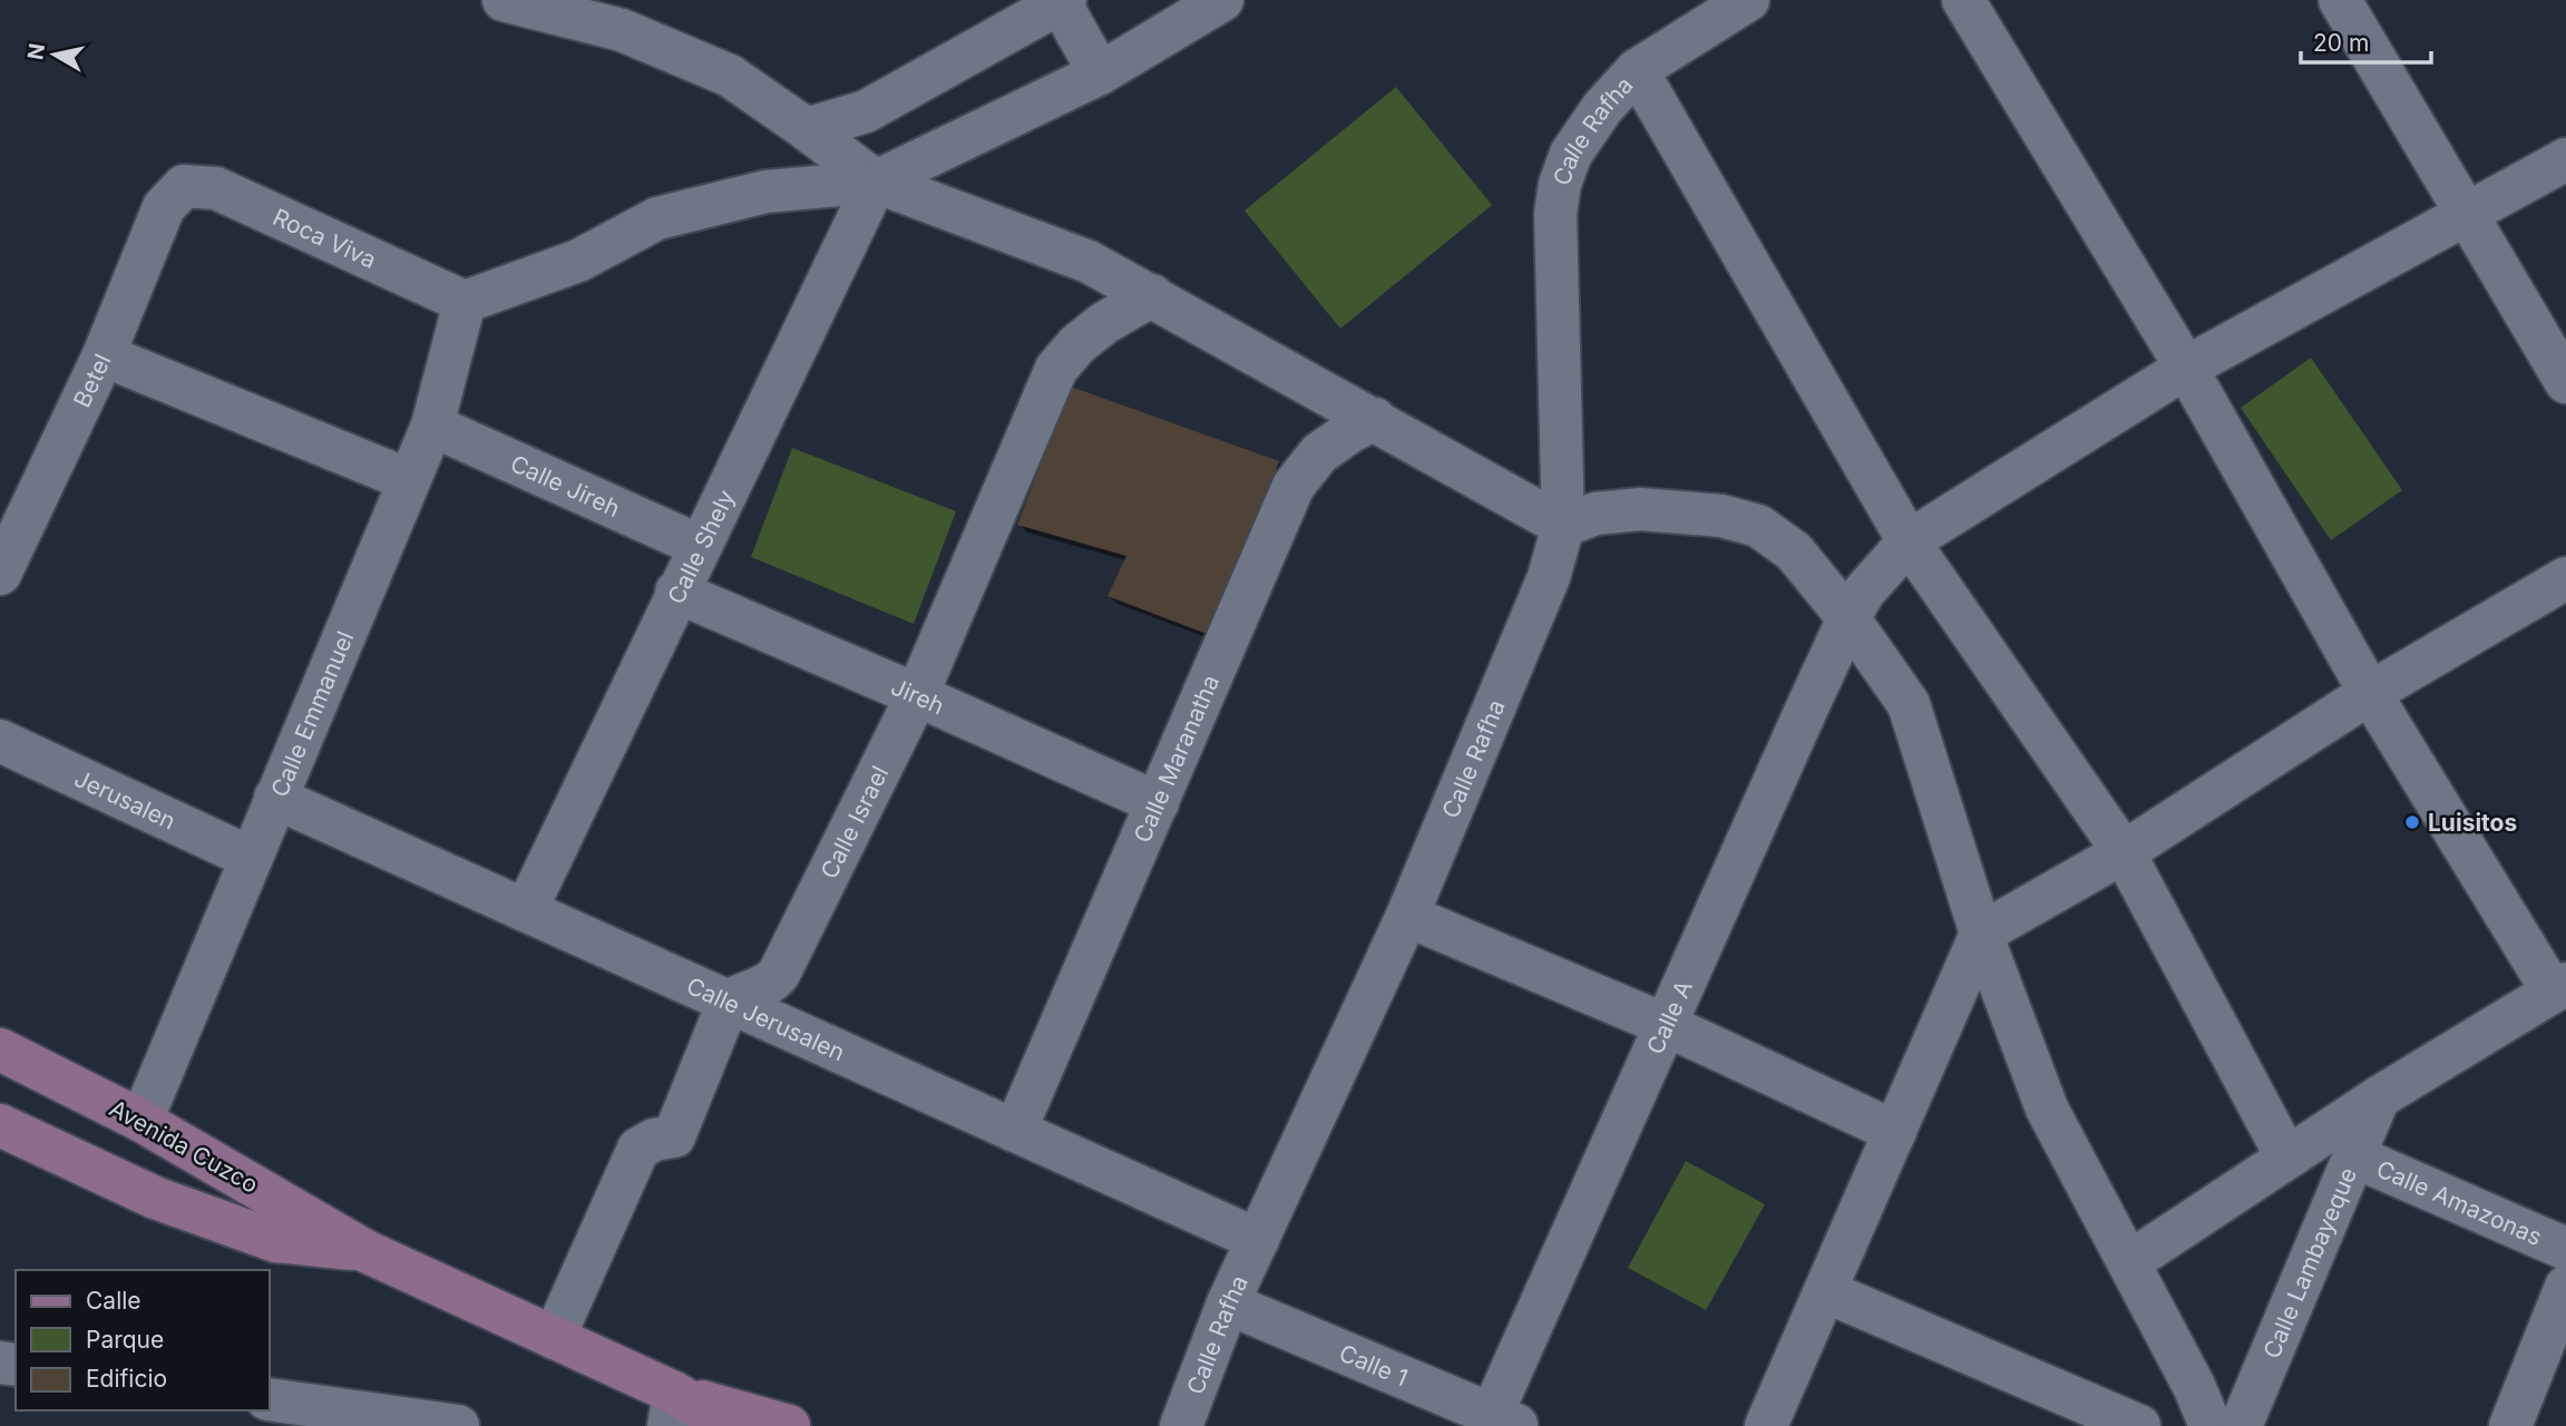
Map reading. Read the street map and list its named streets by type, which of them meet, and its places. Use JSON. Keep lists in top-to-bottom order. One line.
{"streets":{"street":["Calle Rafha","Roca Viva","Betel","Calle Jireh","Calle Shely","Jireh","Calle Emmanuel","Calle Maranatha","Jerusalen","Calle Israel","Calle A","Calle Jerusalen","Avenida Cuzco","Calle Amazonas","Calle Lambayeque","Calle 1"]},"crossings":[["Calle Rafha","Calle Jerusalen"],["Calle Rafha","Calle 1"],["Roca Viva","Betel"],["Roca Viva","Calle Emmanuel"],["Calle Jireh","Calle Shely"],["Calle Jireh","Calle Emmanuel"],["Calle Shely","Jireh"],["Calle Shely","Calle Jerusalen"],["Jireh","Calle Maranatha"],["Jireh","Calle Israel"],["Calle Emmanuel","Jerusalen"],["Calle Emmanuel","Calle Jerusalen"],["Calle Emmanuel","Avenida Cuzco"],["Calle Maranatha","Calle Jerusalen"],["Calle Israel","Calle Jerusalen"],["Calle A","Calle 1"],["Calle Amazonas","Calle Lambayeque"]],"places":["Luisitos"],"legend":["Calle","Parque","Edificio"],"scale_bar":"20 m","north":"left"}
